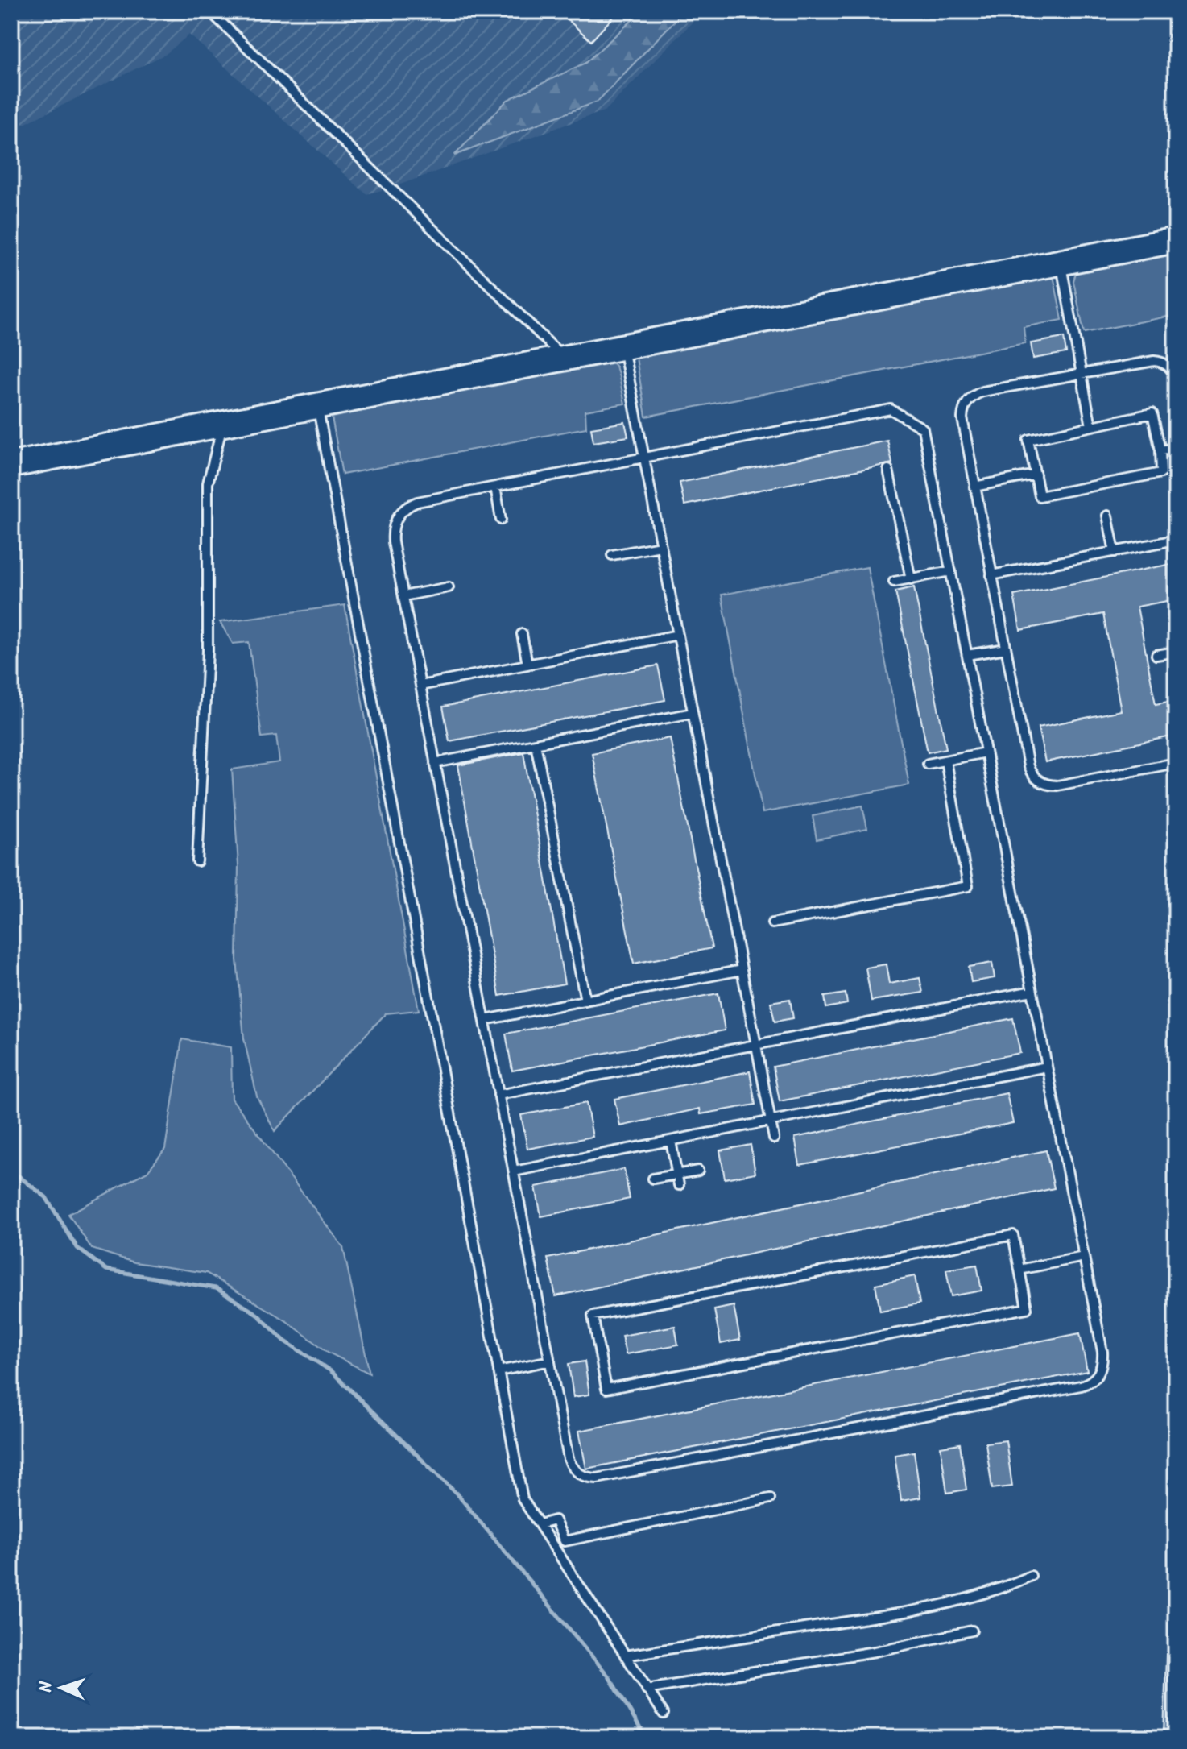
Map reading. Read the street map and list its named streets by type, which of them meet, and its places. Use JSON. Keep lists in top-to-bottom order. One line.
{"north":"left"}
